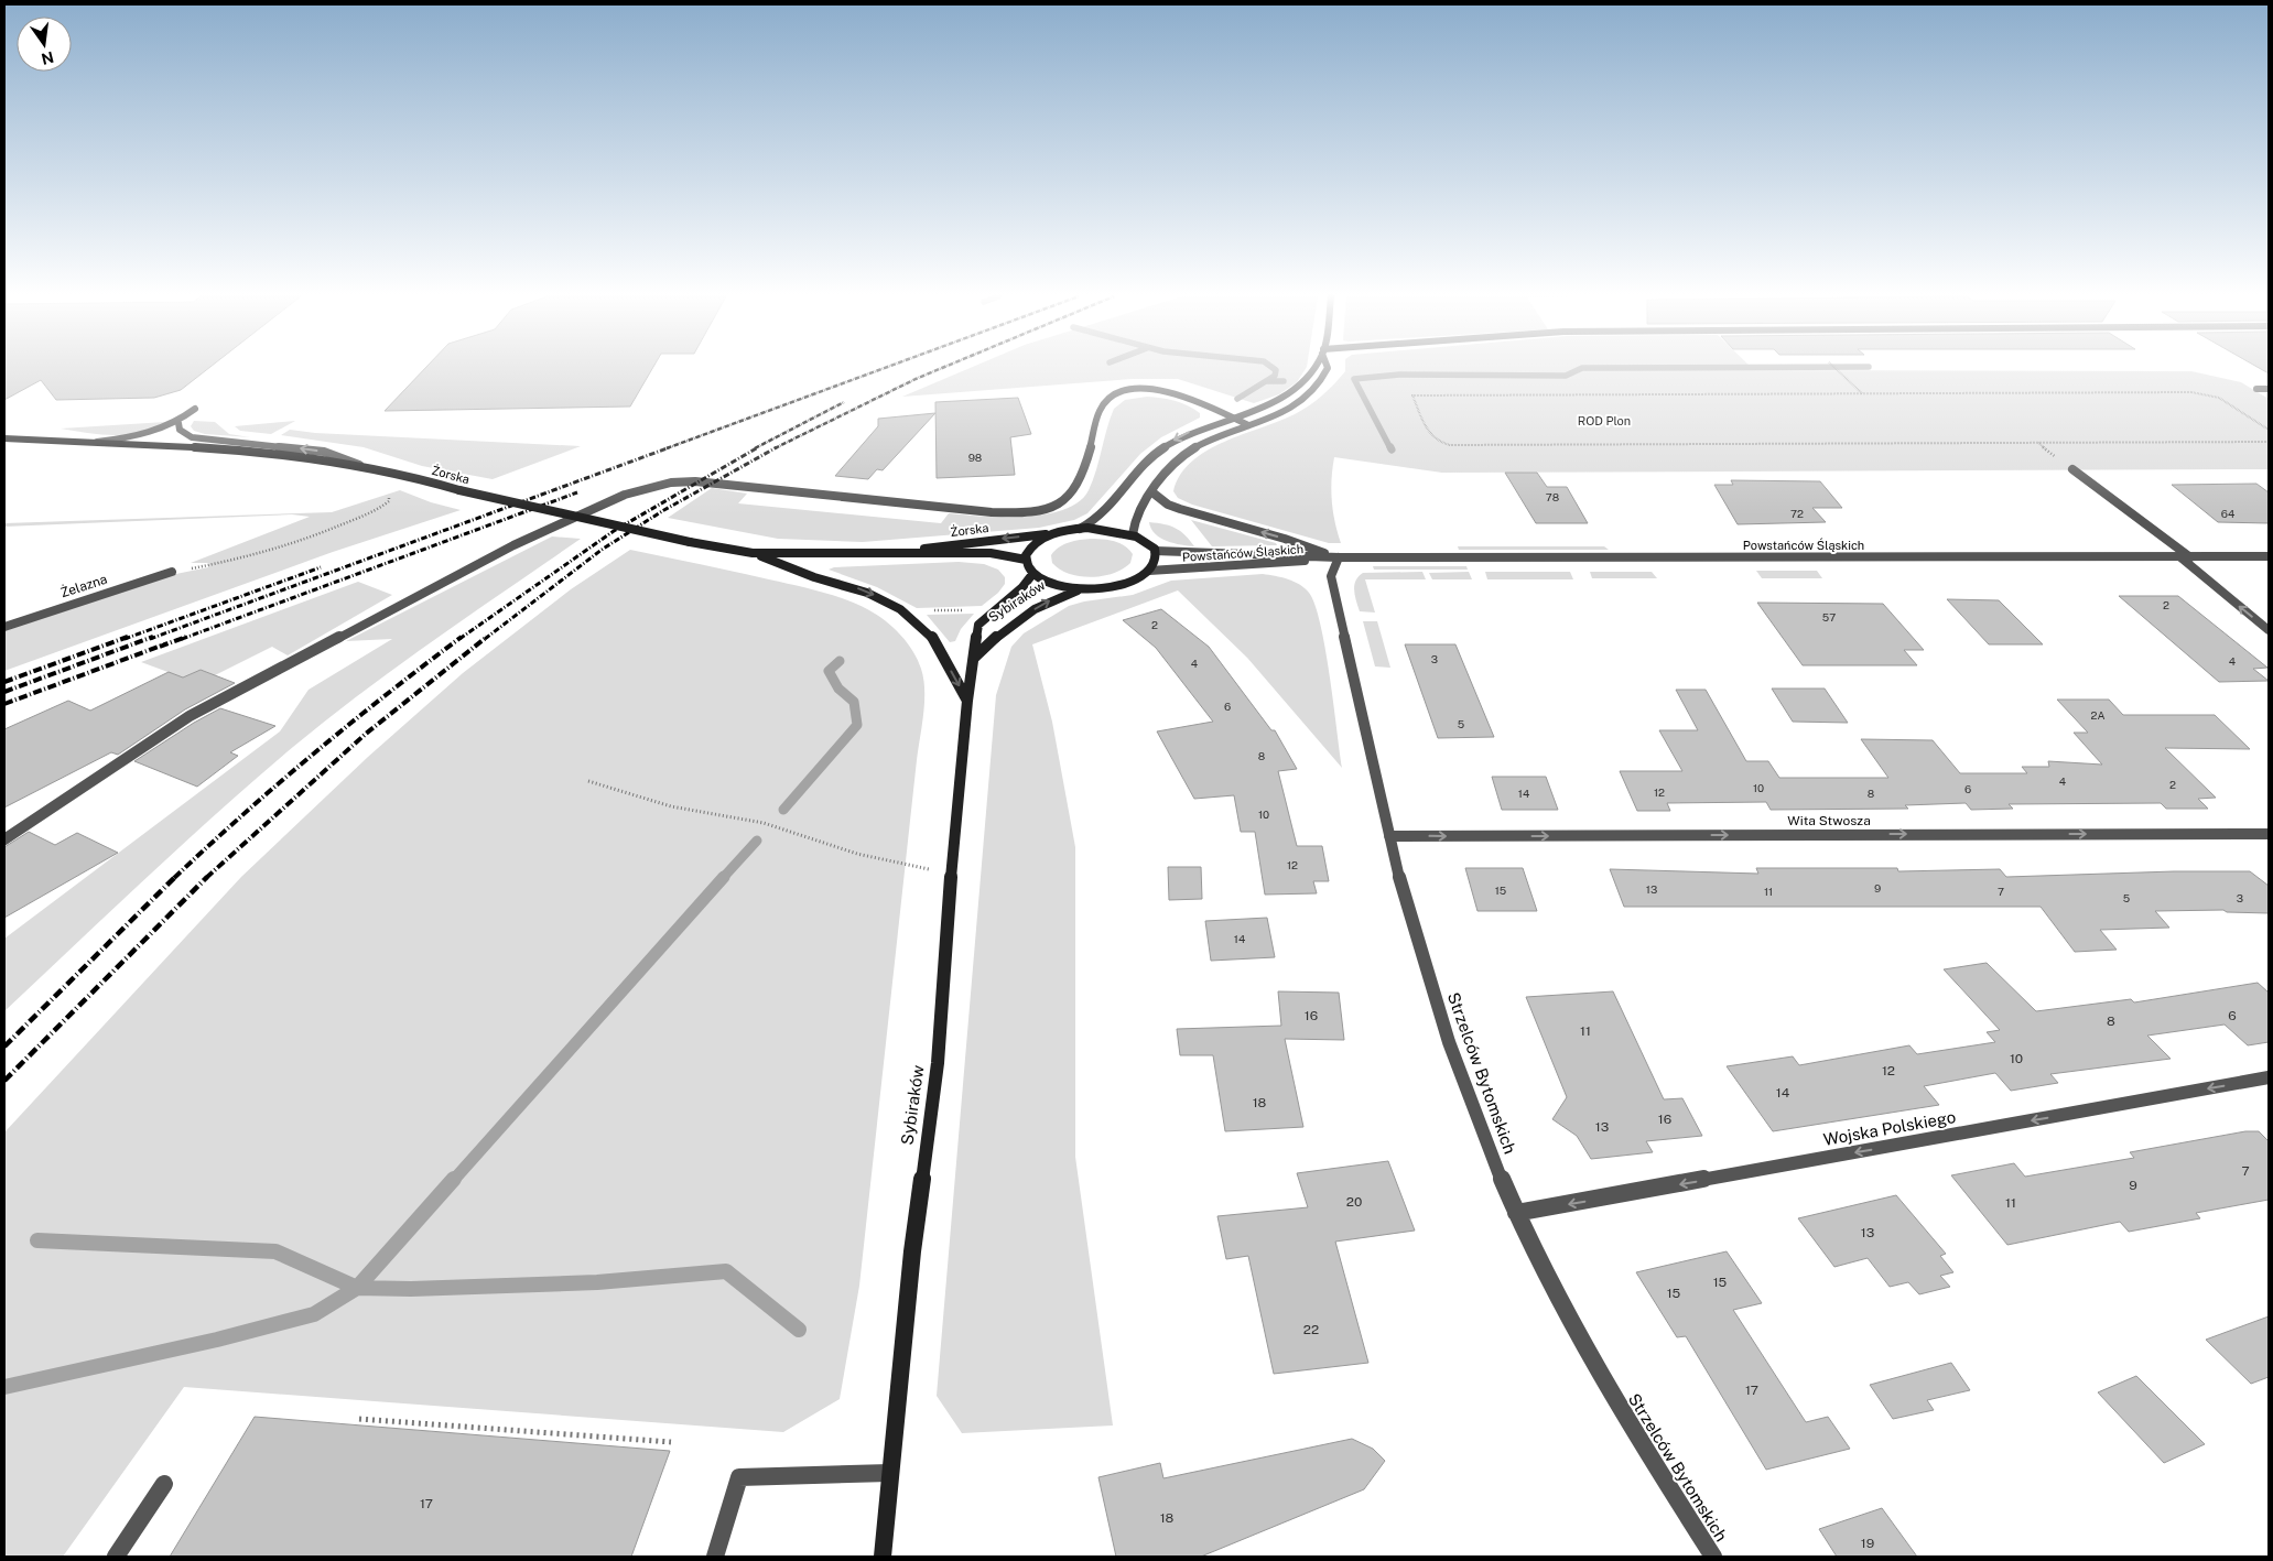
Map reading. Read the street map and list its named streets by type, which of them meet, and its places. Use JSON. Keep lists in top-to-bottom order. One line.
{"streets":{"main road":["Żorska","Sybiraków"],"street":["Powstańców Śląskich","Żelazna","Wita Stwosza","Strzelców Bytomskich","Wojska Polskiego"]},"crossings":[["Powstańców Śląskich","Strzelców Bytomskich"],["Wita Stwosza","Strzelców Bytomskich"],["Strzelców Bytomskich","Wojska Polskiego"]],"one_way":["Wita Stwosza","Wojska Polskiego"],"parks":["ROD Plon"],"house_numbers":["98","78","72","64","2","57","2","3","4","4","6","2A","5","8","4","2","10","6","12","14","8","10","12","9","13","15","11","7","5","3","14","16","6","8","11","10","12","14","18","16","13","7","9","20","11","13","15","15","22","17","17","18","19"],"north":"bottom"}
